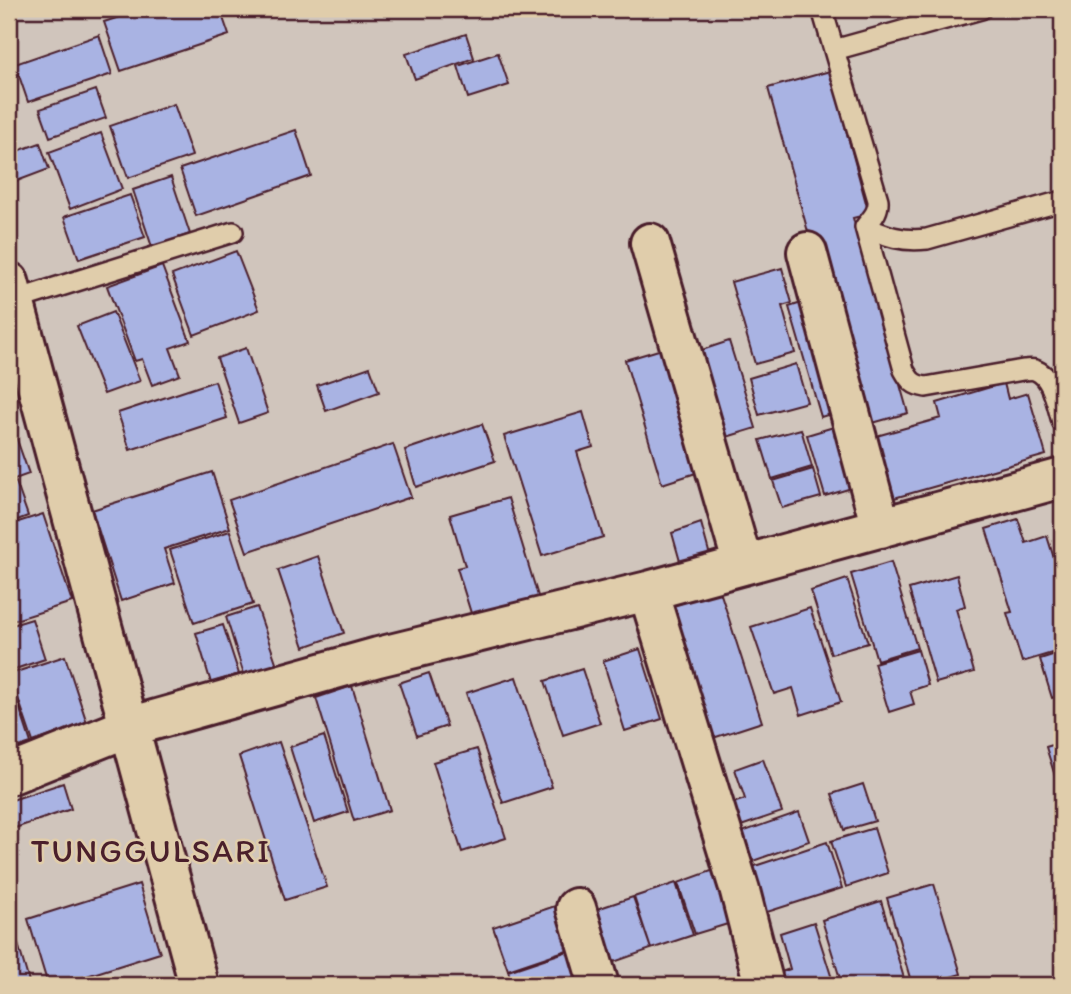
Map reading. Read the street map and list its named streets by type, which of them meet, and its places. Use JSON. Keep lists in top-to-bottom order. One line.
{"districts":["TUNGGULSARI"]}
